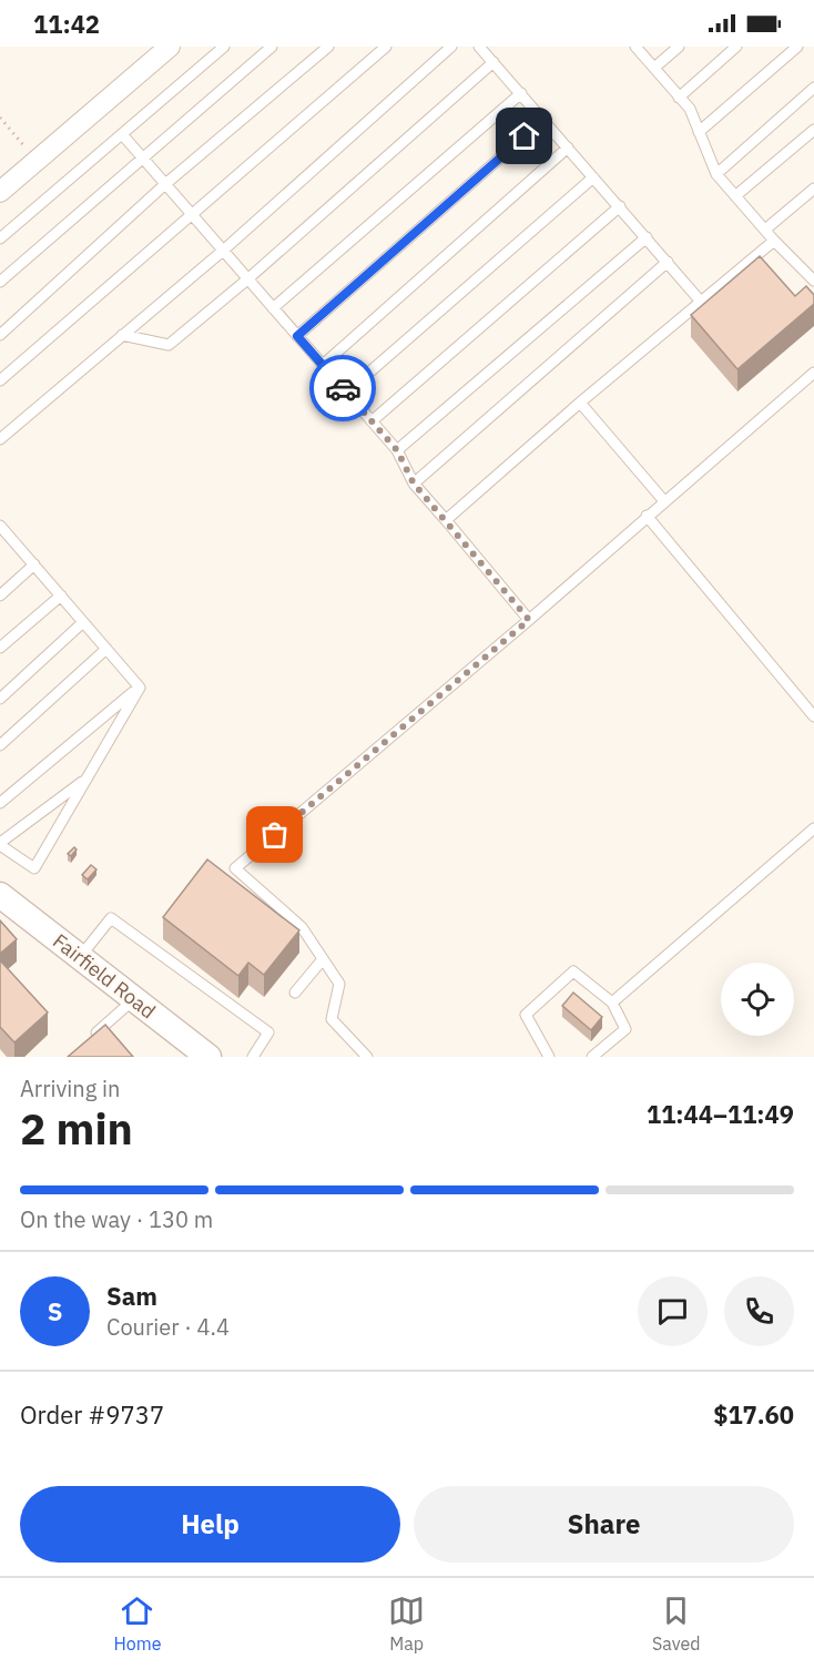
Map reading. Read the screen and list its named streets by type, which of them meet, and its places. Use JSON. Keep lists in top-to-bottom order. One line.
{"streets":{"street":["Fairfield Road"]},"page":{"status":"11:42","heading":["2 min","Arriving in","11:44–11:49"],"panel":["Sam","Courier · 4.4","Order #9737","$17.60"],"bar":"On the way · 130 m","round":"S","buttons":["Help","Share"],"tabs":["Home","Map","Saved"]}}
